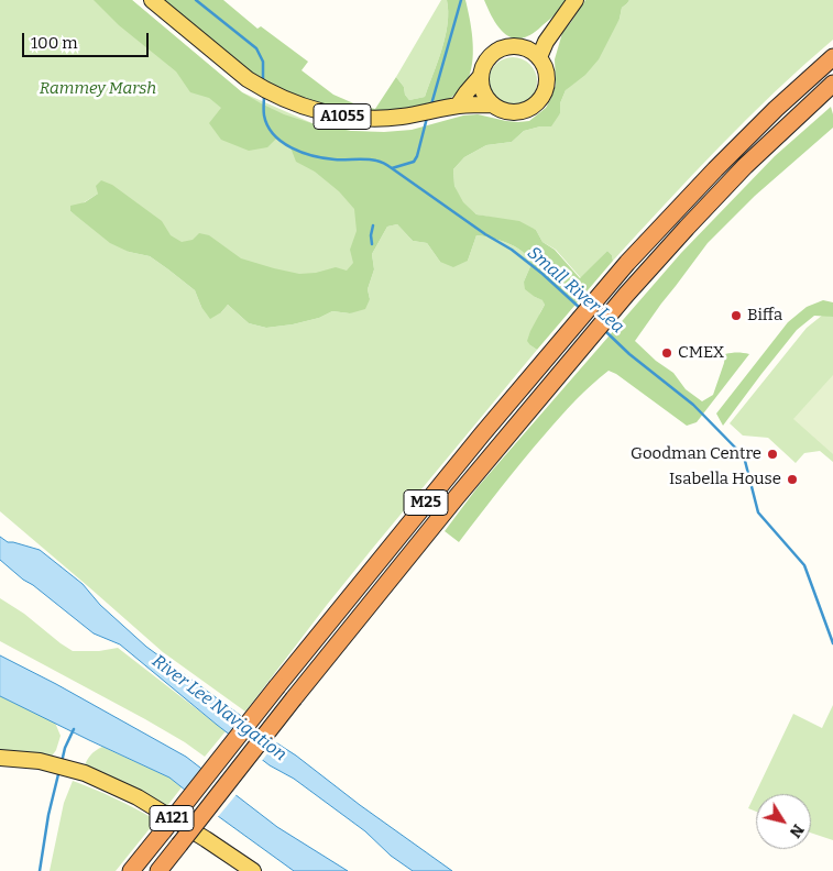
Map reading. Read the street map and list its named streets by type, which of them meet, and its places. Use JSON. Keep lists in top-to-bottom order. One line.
{"streets":{"highway":["M25"],"main road":["A1055","A121"]},"water":["Small River Lea","River Lee Navigation"],"parks":["Rammey Marsh"],"places":["Biffa","CMEX","Goodman Centre","Isabella House"],"scale_bar":"100 m","north":"bottom right"}
